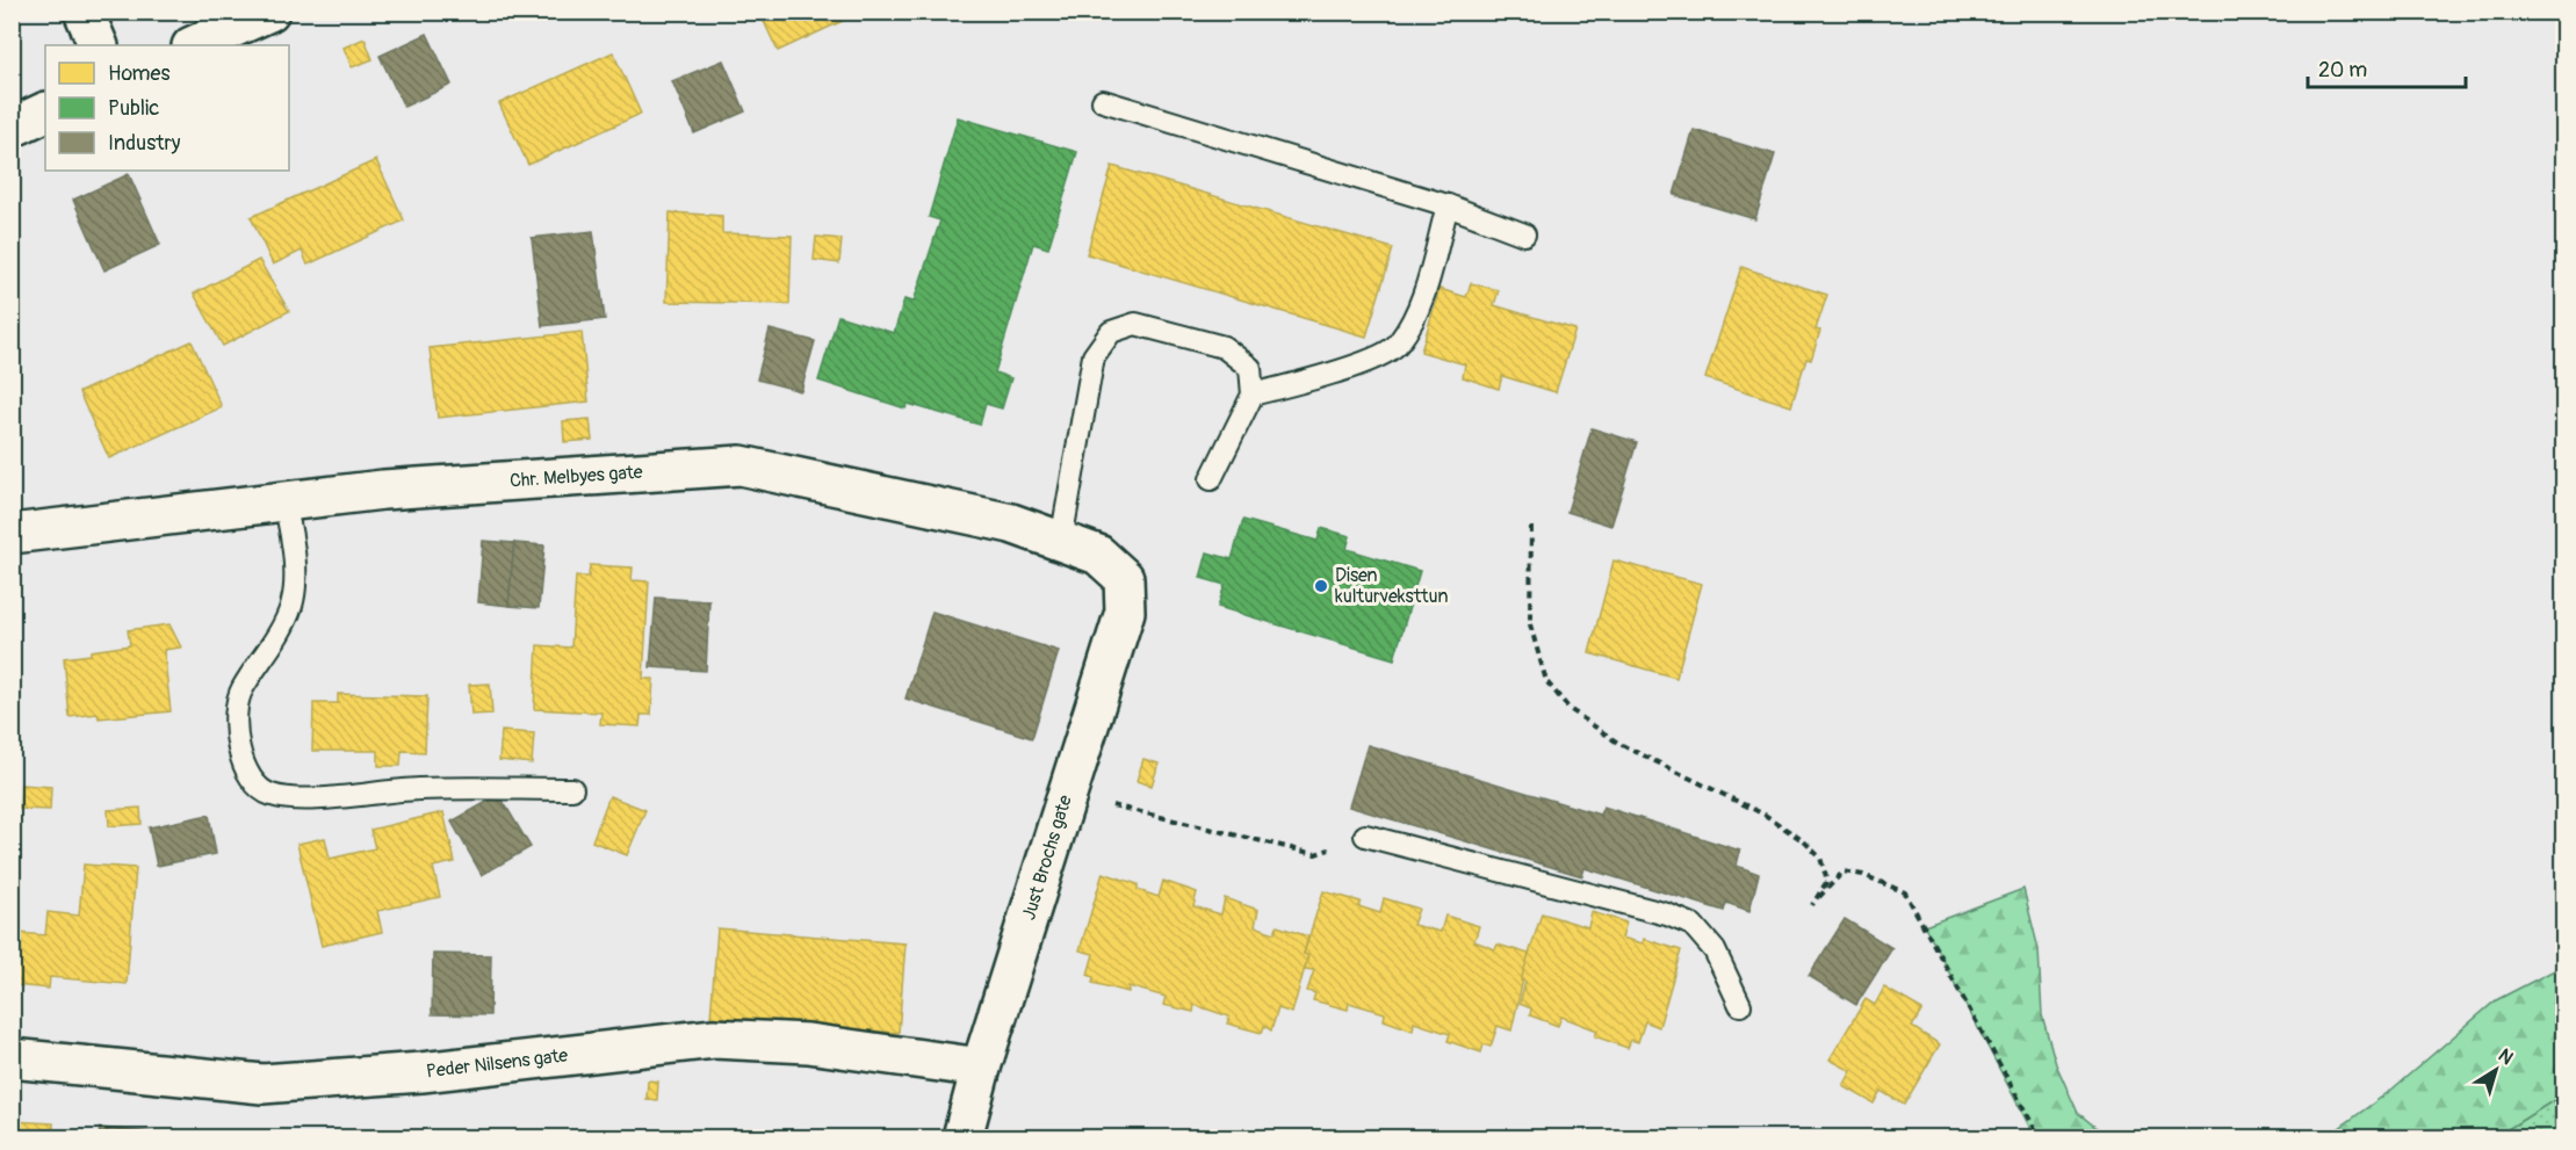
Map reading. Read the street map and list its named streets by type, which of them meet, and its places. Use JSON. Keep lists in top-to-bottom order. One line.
{"streets":{"street":["Chr. Melbyes gate","Just Brochs gate","Peder Nilsens gate"]},"crossings":[["Chr. Melbyes gate","Just Brochs gate"],["Just Brochs gate","Peder Nilsens gate"]],"places":["Disen kulturveksttun"],"legend":["Homes","Public","Industry"],"scale_bar":"20 m","north":"top right"}
